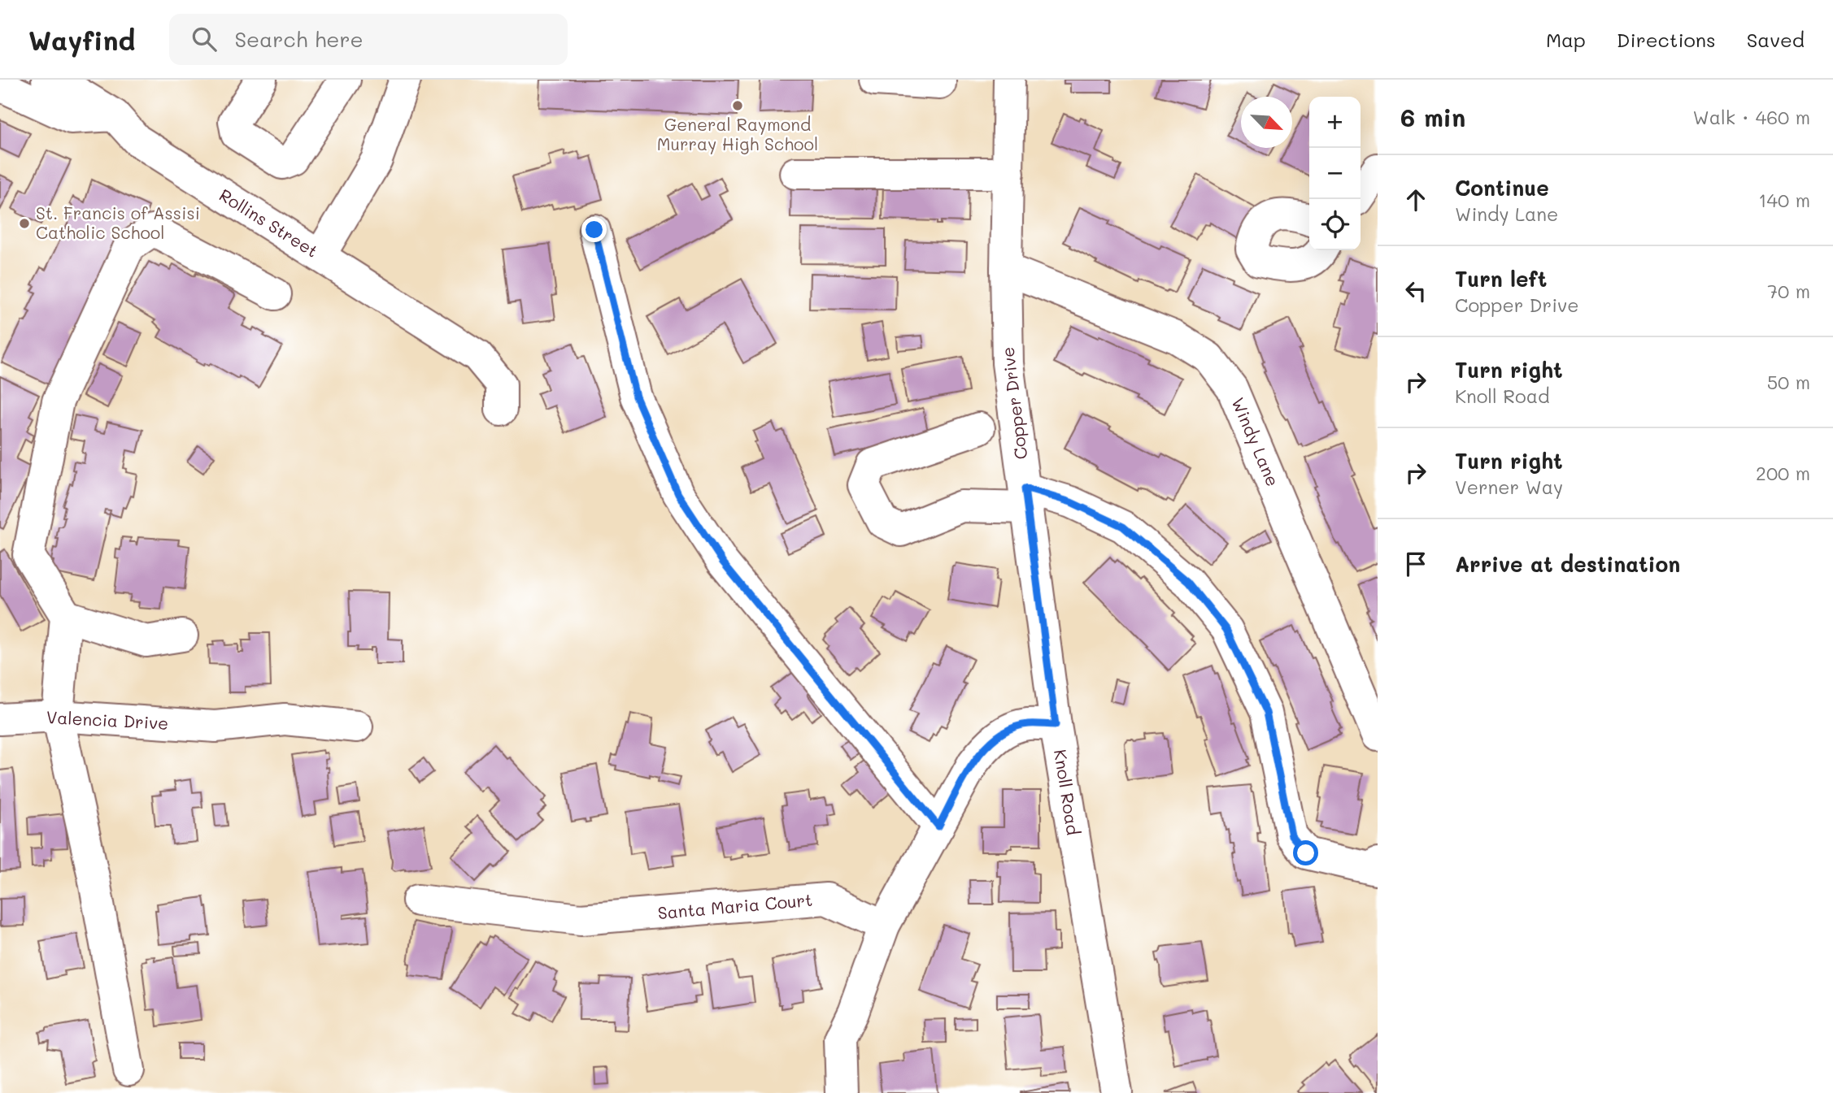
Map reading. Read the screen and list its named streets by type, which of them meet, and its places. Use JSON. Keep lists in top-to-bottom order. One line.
{"streets":{"street":["Rollins Street","Copper Drive","Windy Lane","Valencia Drive","Knoll Road","Santa Maria Court"]},"crossings":[["Copper Drive","Windy Lane"],["Copper Drive","Knoll Road"],["Knoll Road","Santa Maria Court"]],"places":["General Raymond Murray High School","St. Francis of Assisi Catholic School"],"north":"bottom right","page":{"header":"Wayfind","search":"Search here","nav":["Map","Directions","Saved"],"heading":["6 min","Walk · 460 m"],"map_buttons":["+","−"],"list":[["Continue","Windy Lane","140 m"],["Turn left","Copper Drive","70 m"],["Turn right","Knoll Road","50 m"],["Turn right","Verner Way","200 m"],"Arrive at destination"]}}
